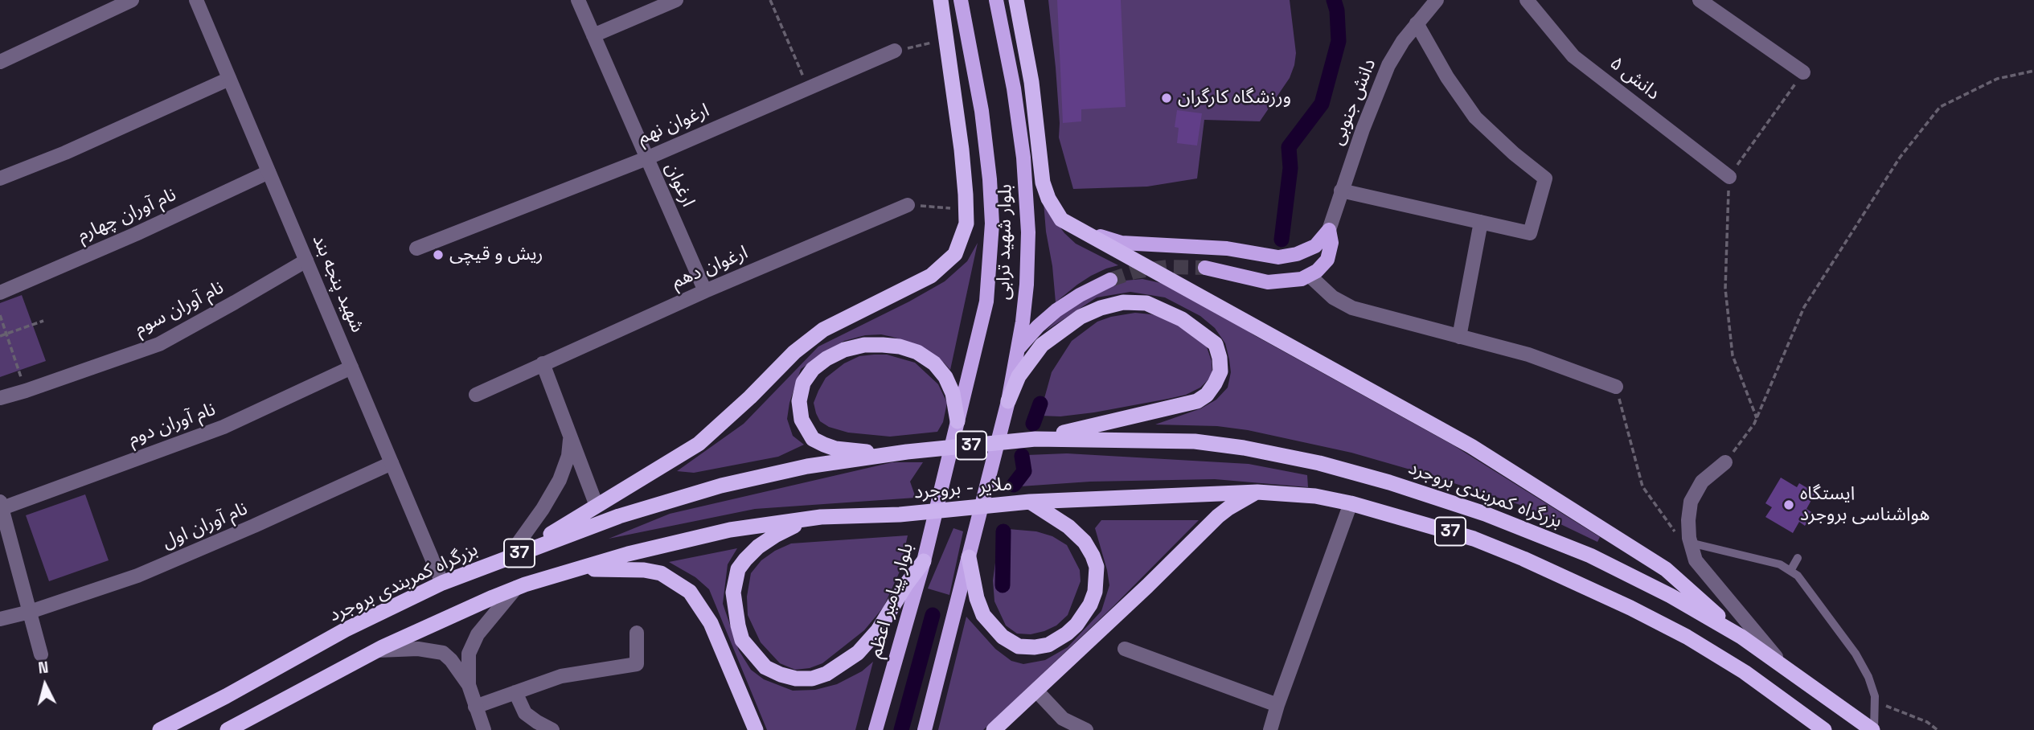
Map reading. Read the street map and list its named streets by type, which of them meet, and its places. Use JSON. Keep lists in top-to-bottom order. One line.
{"streets":{"highway":["37","ملایر - بروجرد","بزرگراه کمربندی بروجرد"],"main road":["بلوار شهید ترابی","بلوار پیامبر اعظم"],"street":["دانش ۵","دانش جنوبی","ارغوان نهم","ارغوان","نام آوران چهارم","ارغوان دهم","شهید پنجه بند","نام آوران سوم","نام آوران دوم","نام آوران اول"]},"crossings":[["ارغوان نهم","ارغوان"],["ارغوان","ارغوان دهم"],["نام آوران چهارم","شهید پنجه بند"],["بلوار شهید ترابی","بلوار پیامبر اعظم"],["شهید پنجه بند","نام آوران سوم"],["شهید پنجه بند","نام آوران دوم"],["شهید پنجه بند","بزرگراه کمربندی بروجرد"],["شهید پنجه بند","نام آوران اول"],["37","ملایر - بروجرد"],["37","بزرگراه کمربندی بروجرد"]],"places":["ورزشگاه کارگران","ریش و قیچی","ایستگاه هواشناسی بروجرد"],"north":"top"}
